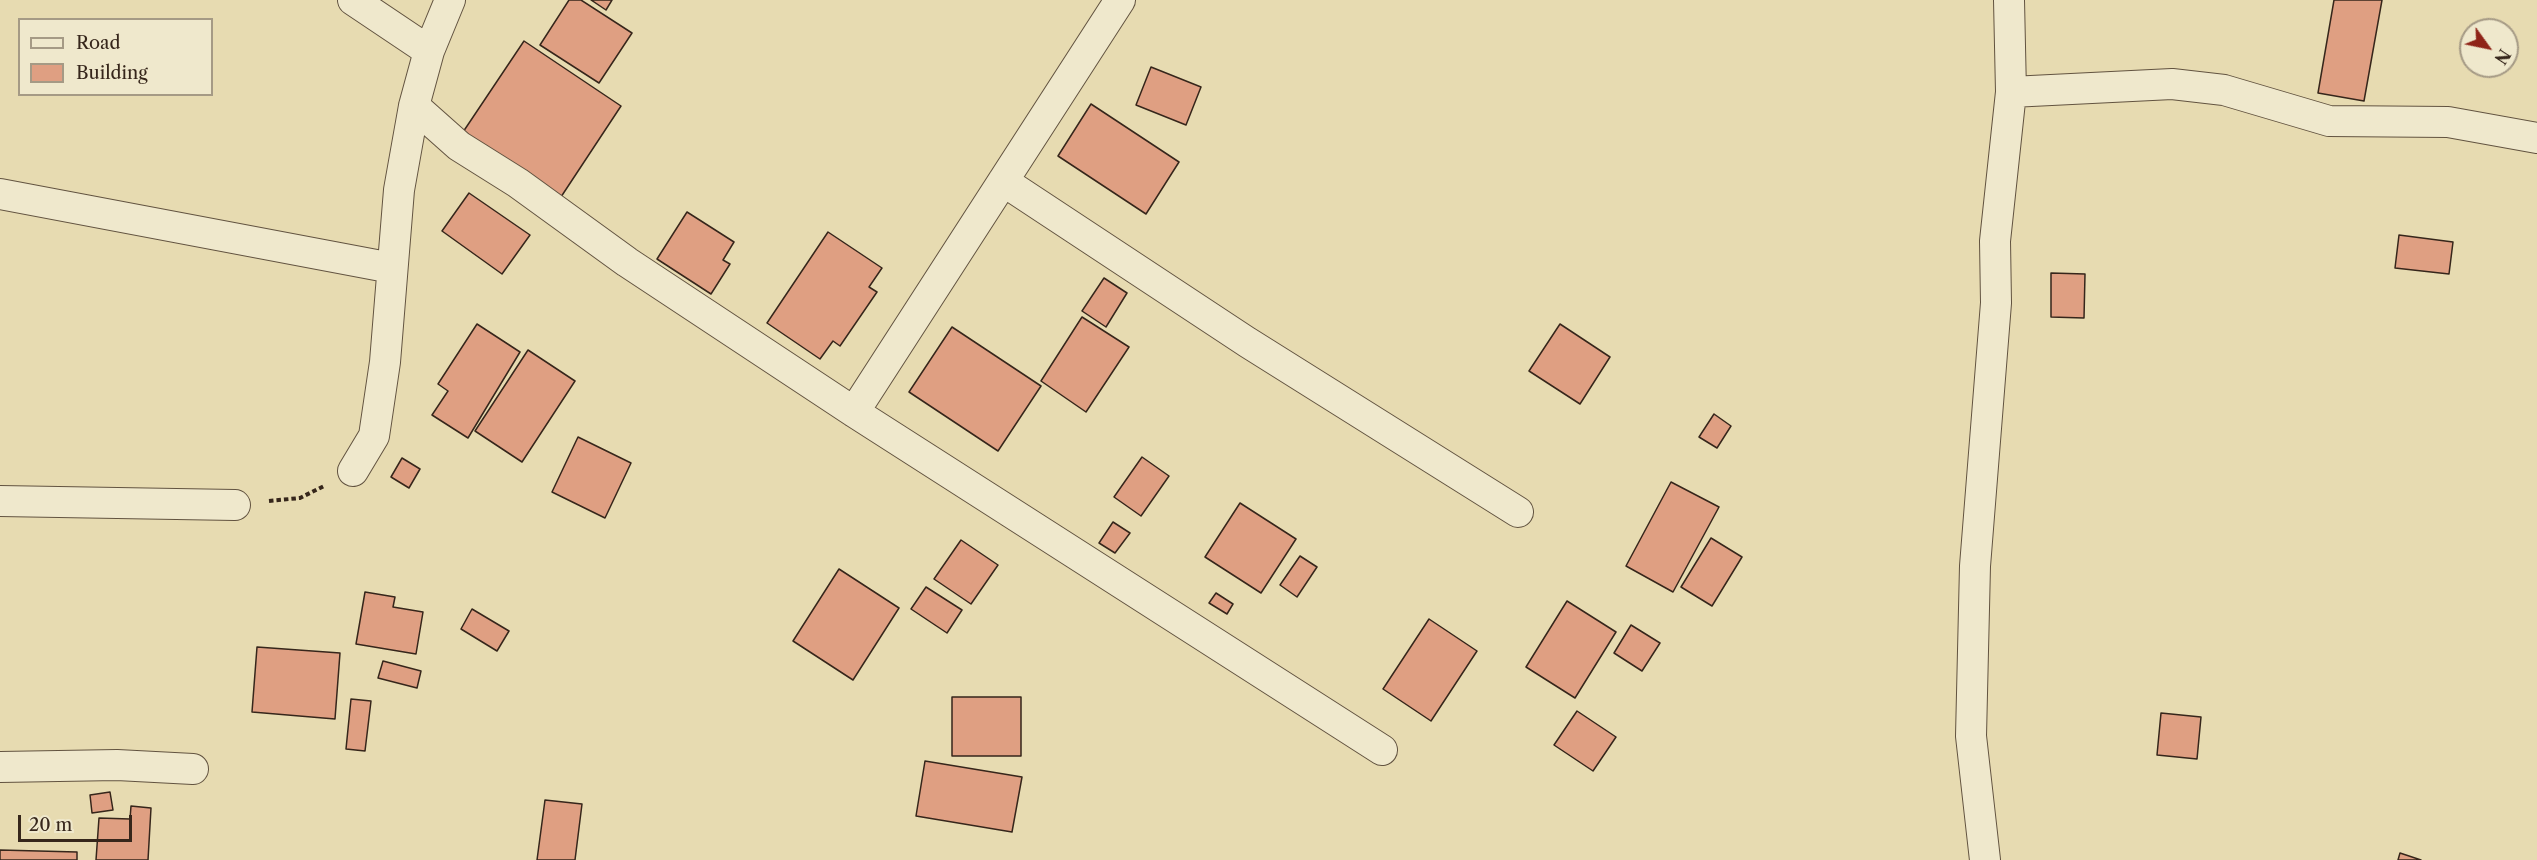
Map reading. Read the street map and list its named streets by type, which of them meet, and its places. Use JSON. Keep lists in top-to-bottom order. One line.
{"legend":["Road","Building"],"scale_bar":"20 m","north":"bottom right"}
